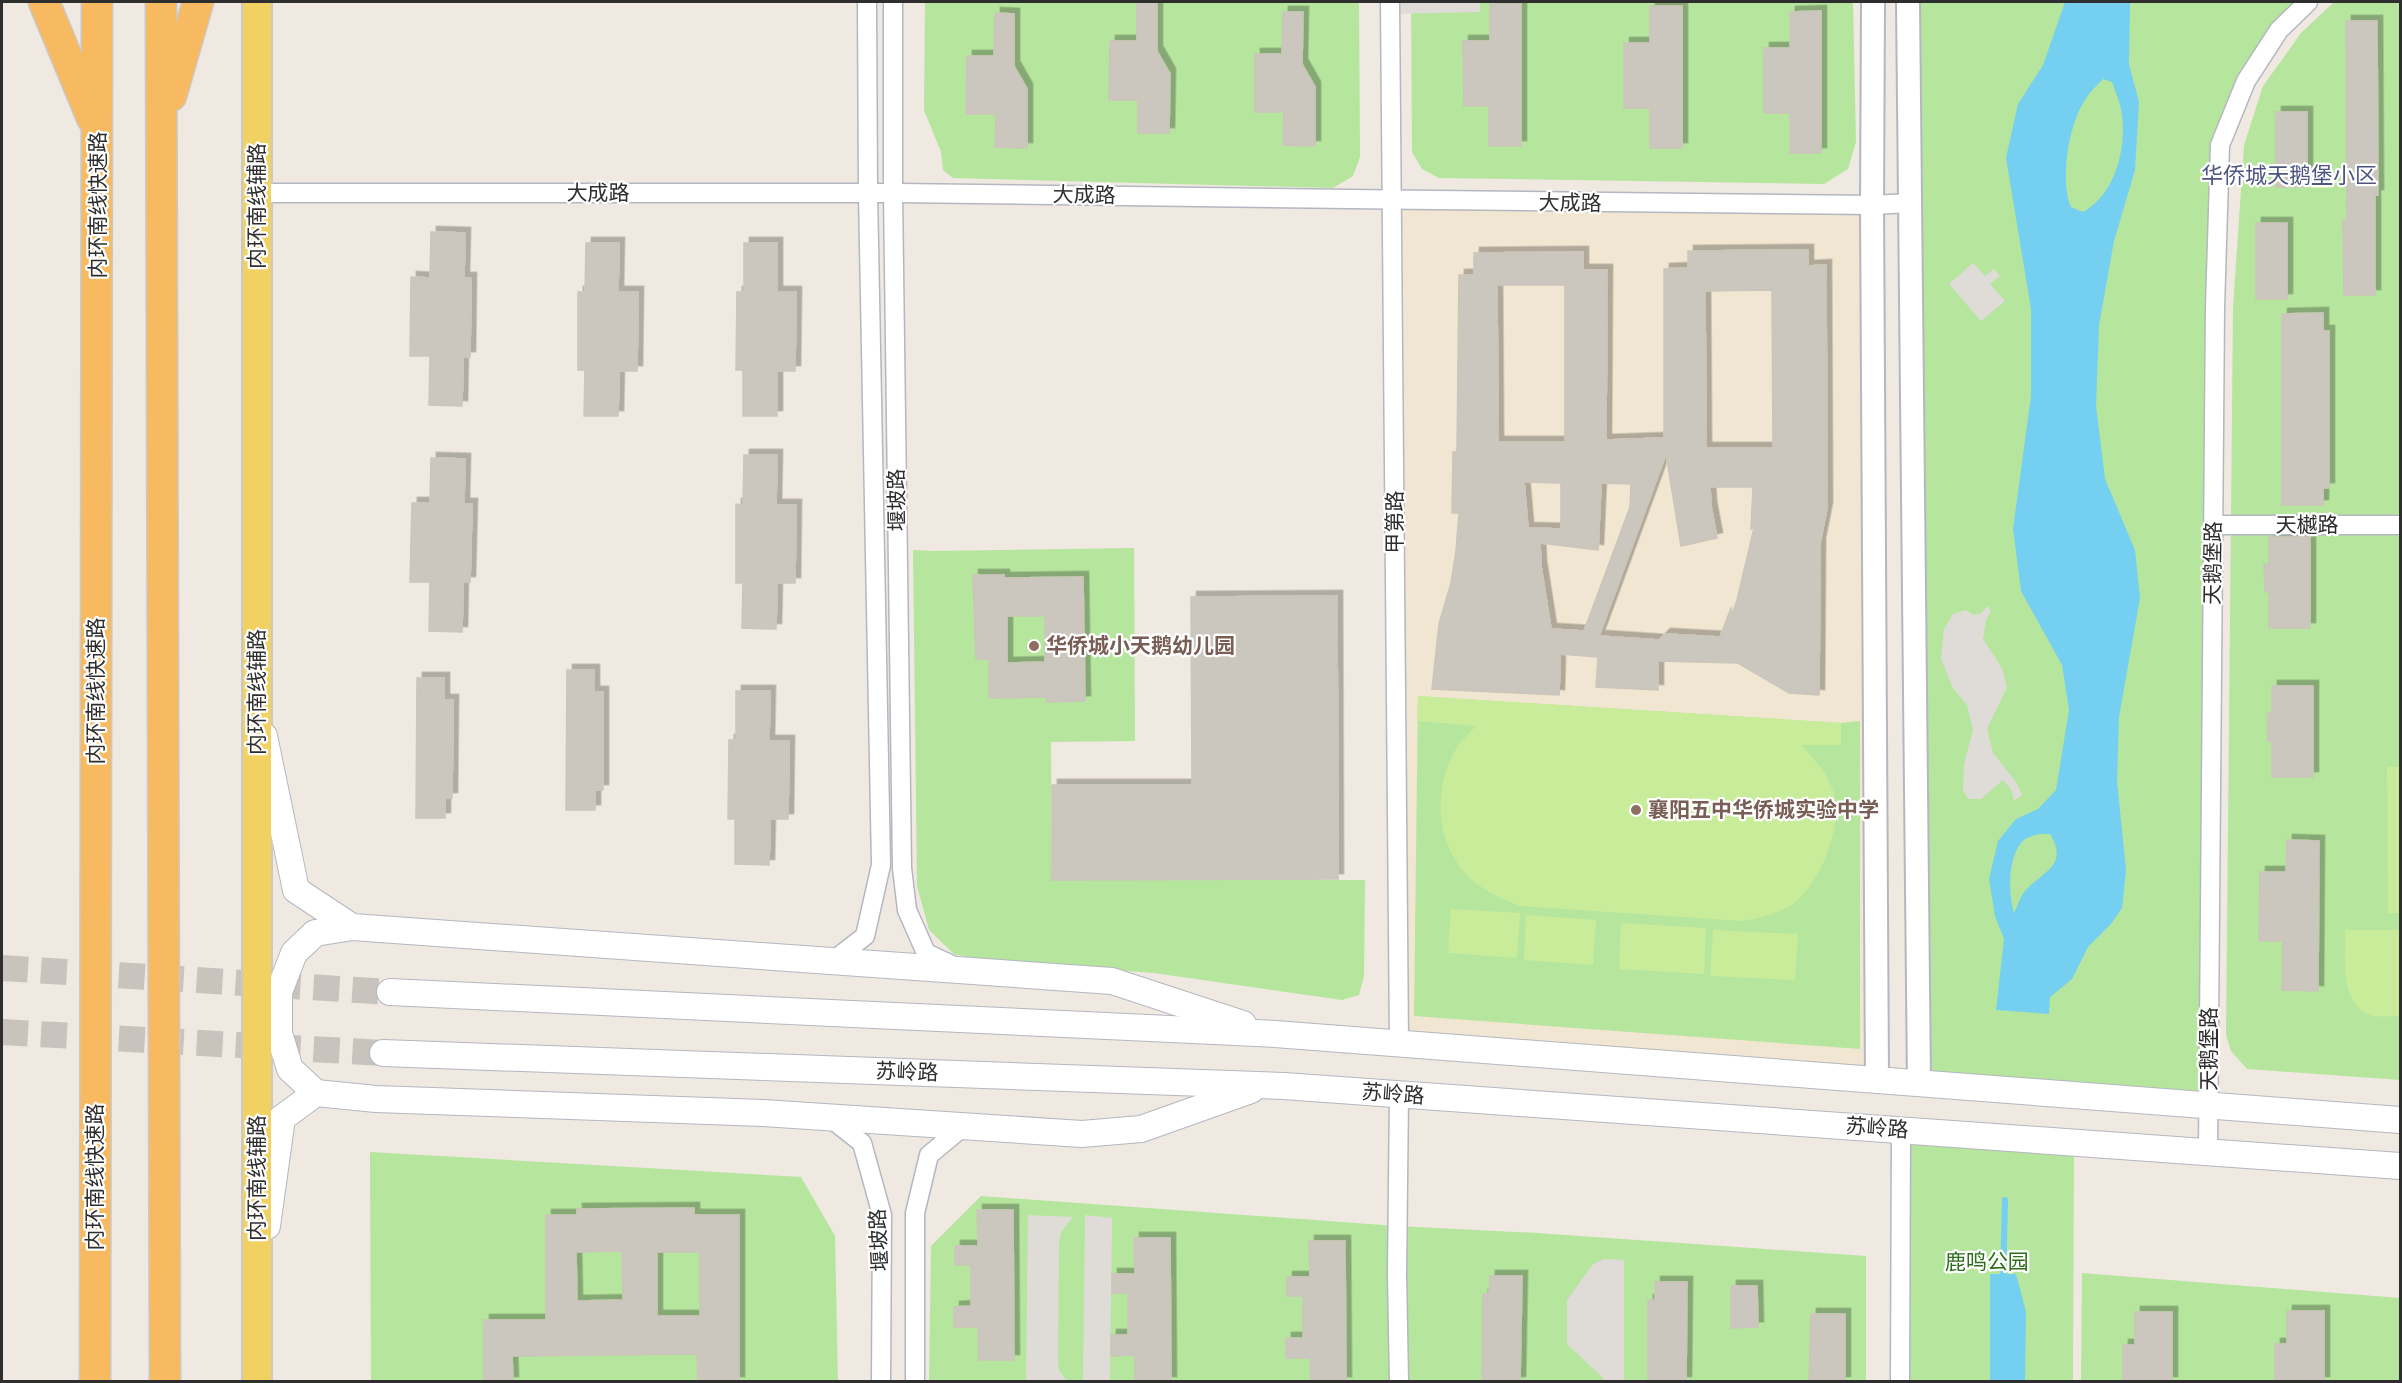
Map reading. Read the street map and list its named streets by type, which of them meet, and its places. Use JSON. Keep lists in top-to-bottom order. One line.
{"streets":{"highway":["内环南线快速路"],"main road":["内环南线辅路","苏岭路"],"street":["大成路","堰坡路","甲第路","天樾路","天鹅堡路"]},"crossings":[["大成路","内环南线辅路"],["大成路","堰坡路"],["大成路","甲第路"],["天樾路","天鹅堡路"],["天鹅堡路","苏岭路"]],"districts":["华侨城天鹅堡小区"],"parks":["鹿鸣公园"],"places":["华侨城小天鹅幼儿园","襄阳五中华侨城实验中学"]}
